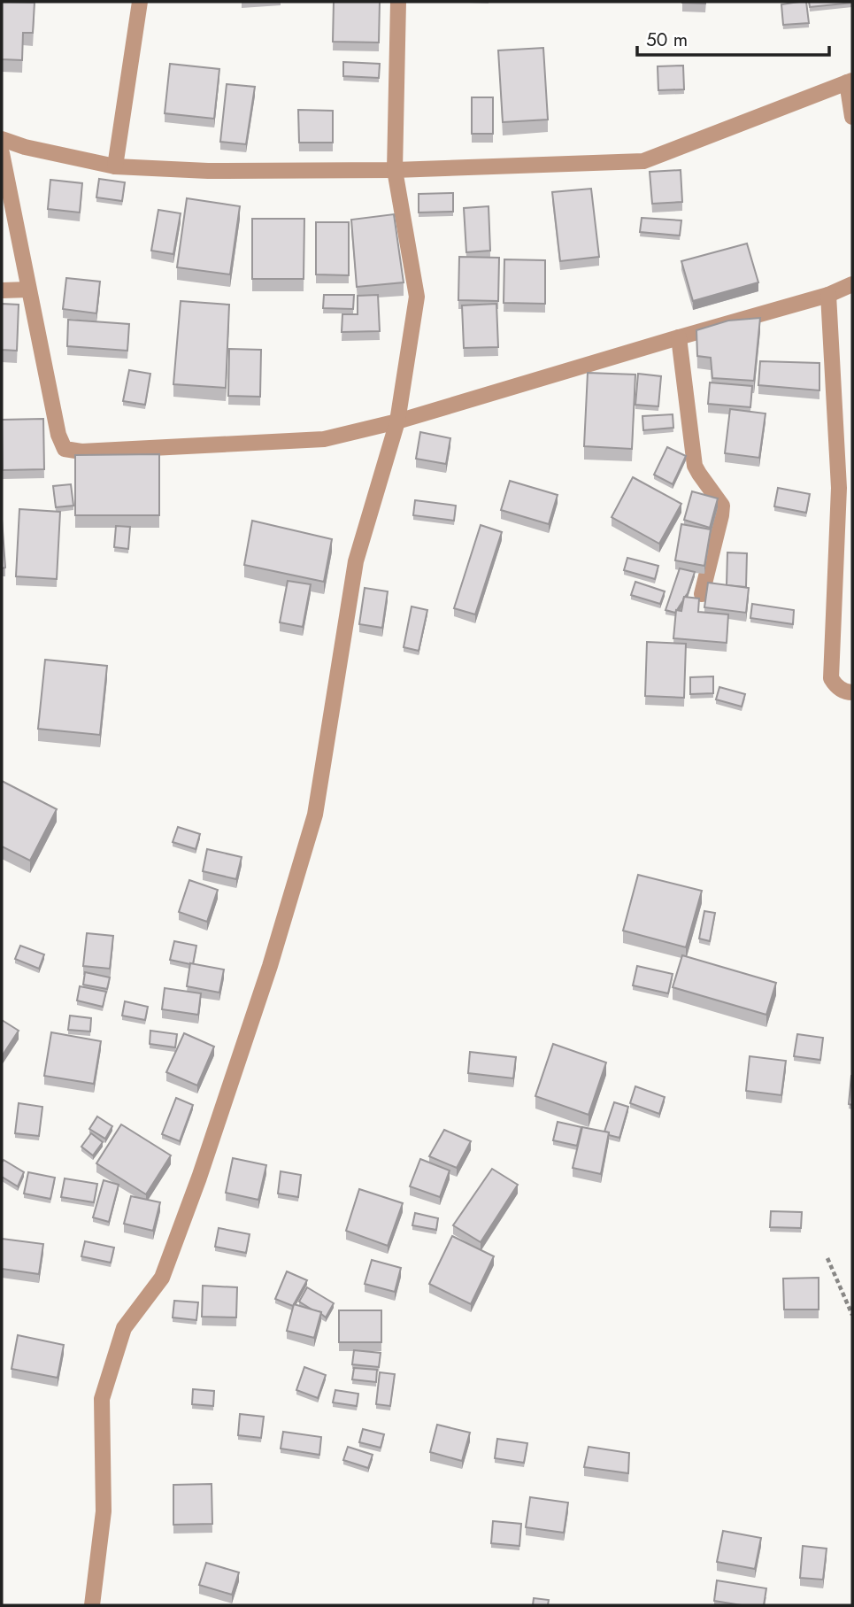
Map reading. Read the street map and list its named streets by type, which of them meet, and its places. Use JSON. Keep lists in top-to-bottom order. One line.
{"scale_bar":"50 m"}
